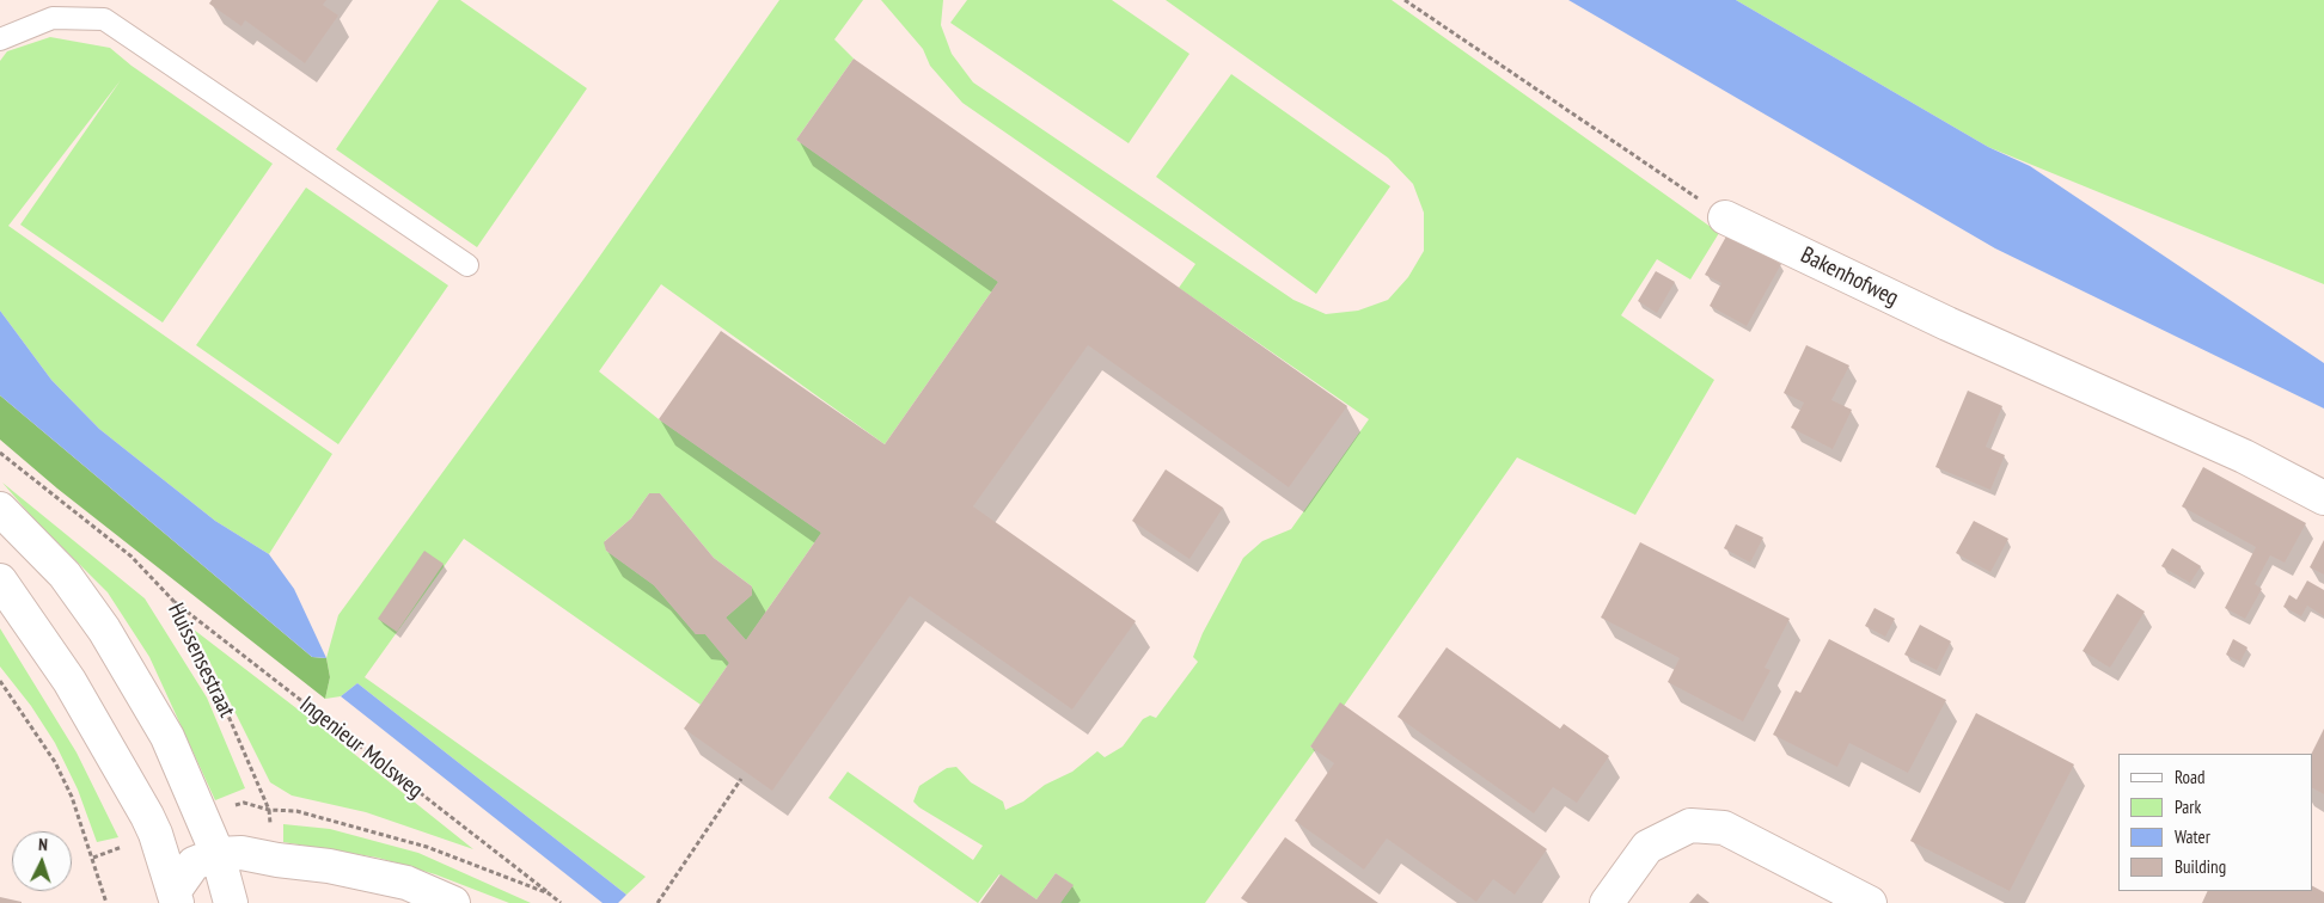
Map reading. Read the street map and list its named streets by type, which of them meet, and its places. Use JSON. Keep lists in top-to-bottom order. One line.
{"streets":{"street":["Bakenhofweg"],"path":["Huissensestraat","Ingenieur Molsweg"]},"crossings":[["Huissensestraat","Ingenieur Molsweg"]],"legend":["Road","Park","Water","Building"],"north":"top"}
